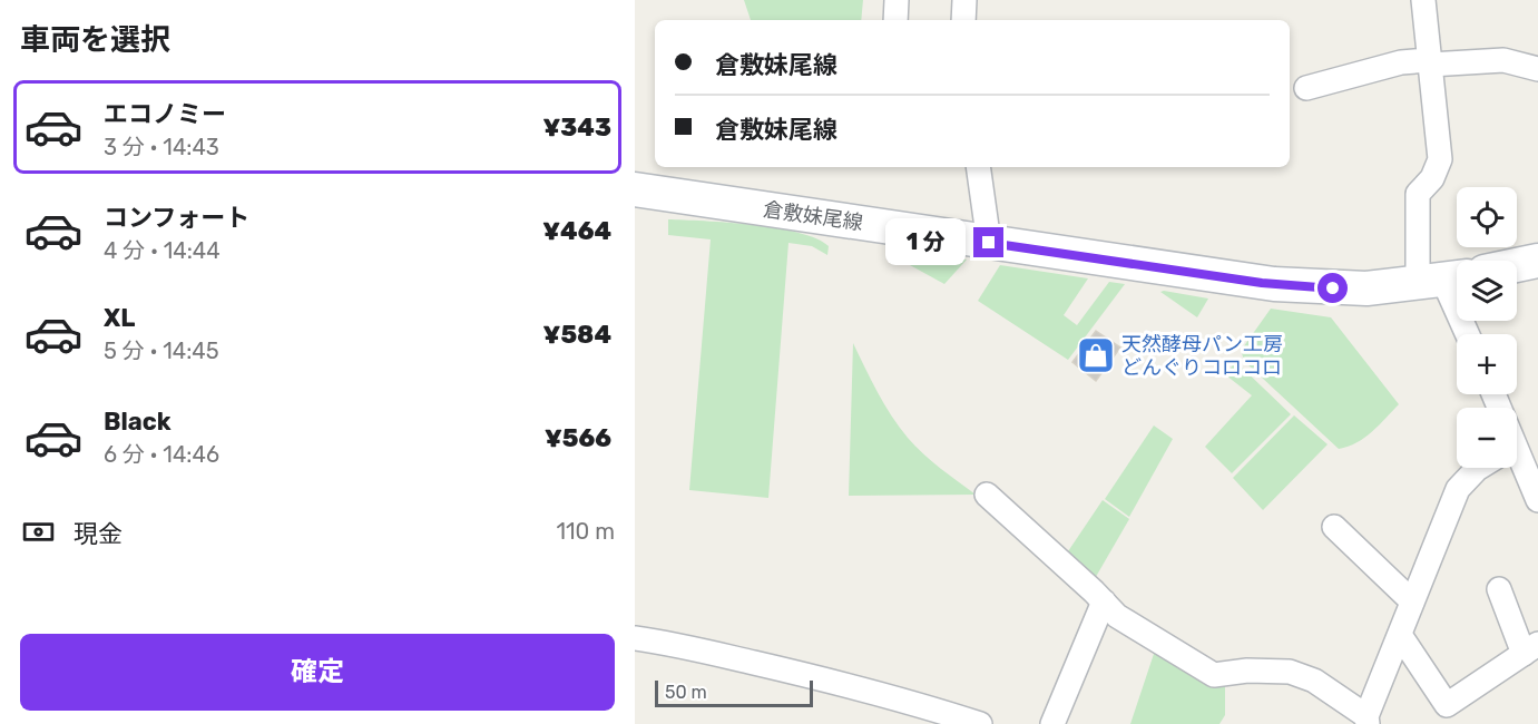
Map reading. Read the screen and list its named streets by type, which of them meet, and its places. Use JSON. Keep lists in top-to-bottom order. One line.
{"streets":{"main road":["倉敷妹尾線"]},"places":{"shop":["天然酵母パン工房 どんぐりコロコロ"]},"scale_bar":"50 m","page":{"heading":"車両を選択","banner":["倉敷妹尾線","倉敷妹尾線"],"list":[{"name":"エコノミー","note":"3 分 · 14:43","value":"¥343"},{"name":"コンフォート","note":"4 分 · 14:44","value":"¥464"},{"name":"XL","note":"5 分 · 14:45","value":"¥584"},{"name":"Black","note":"6 分 · 14:46","value":"¥566"}],"map_buttons":["+","−"],"bubble":"1 分","pay":["現金","110 m"],"buttons":"確定","scale":"50 m"}}
